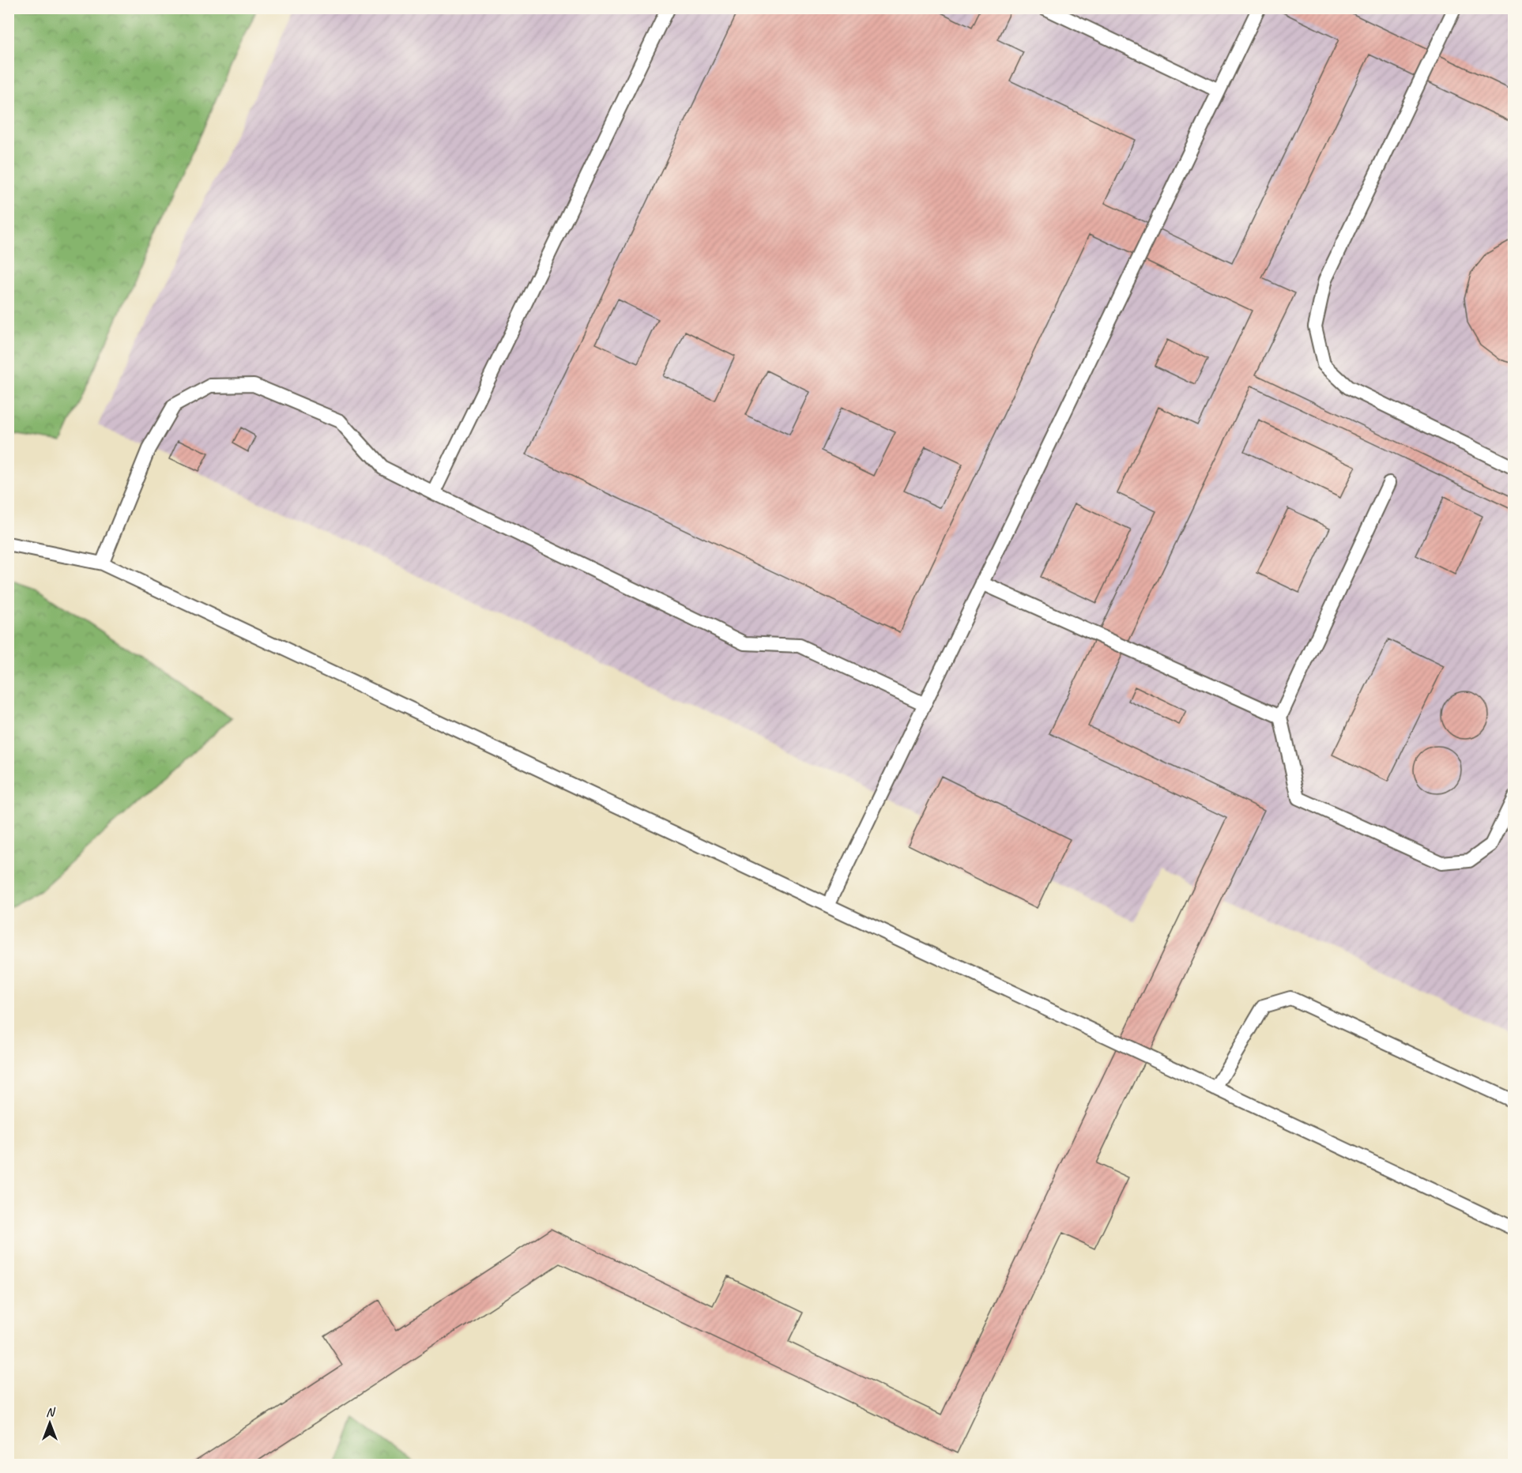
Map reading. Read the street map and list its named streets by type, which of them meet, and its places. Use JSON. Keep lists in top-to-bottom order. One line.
{"north":"top"}
